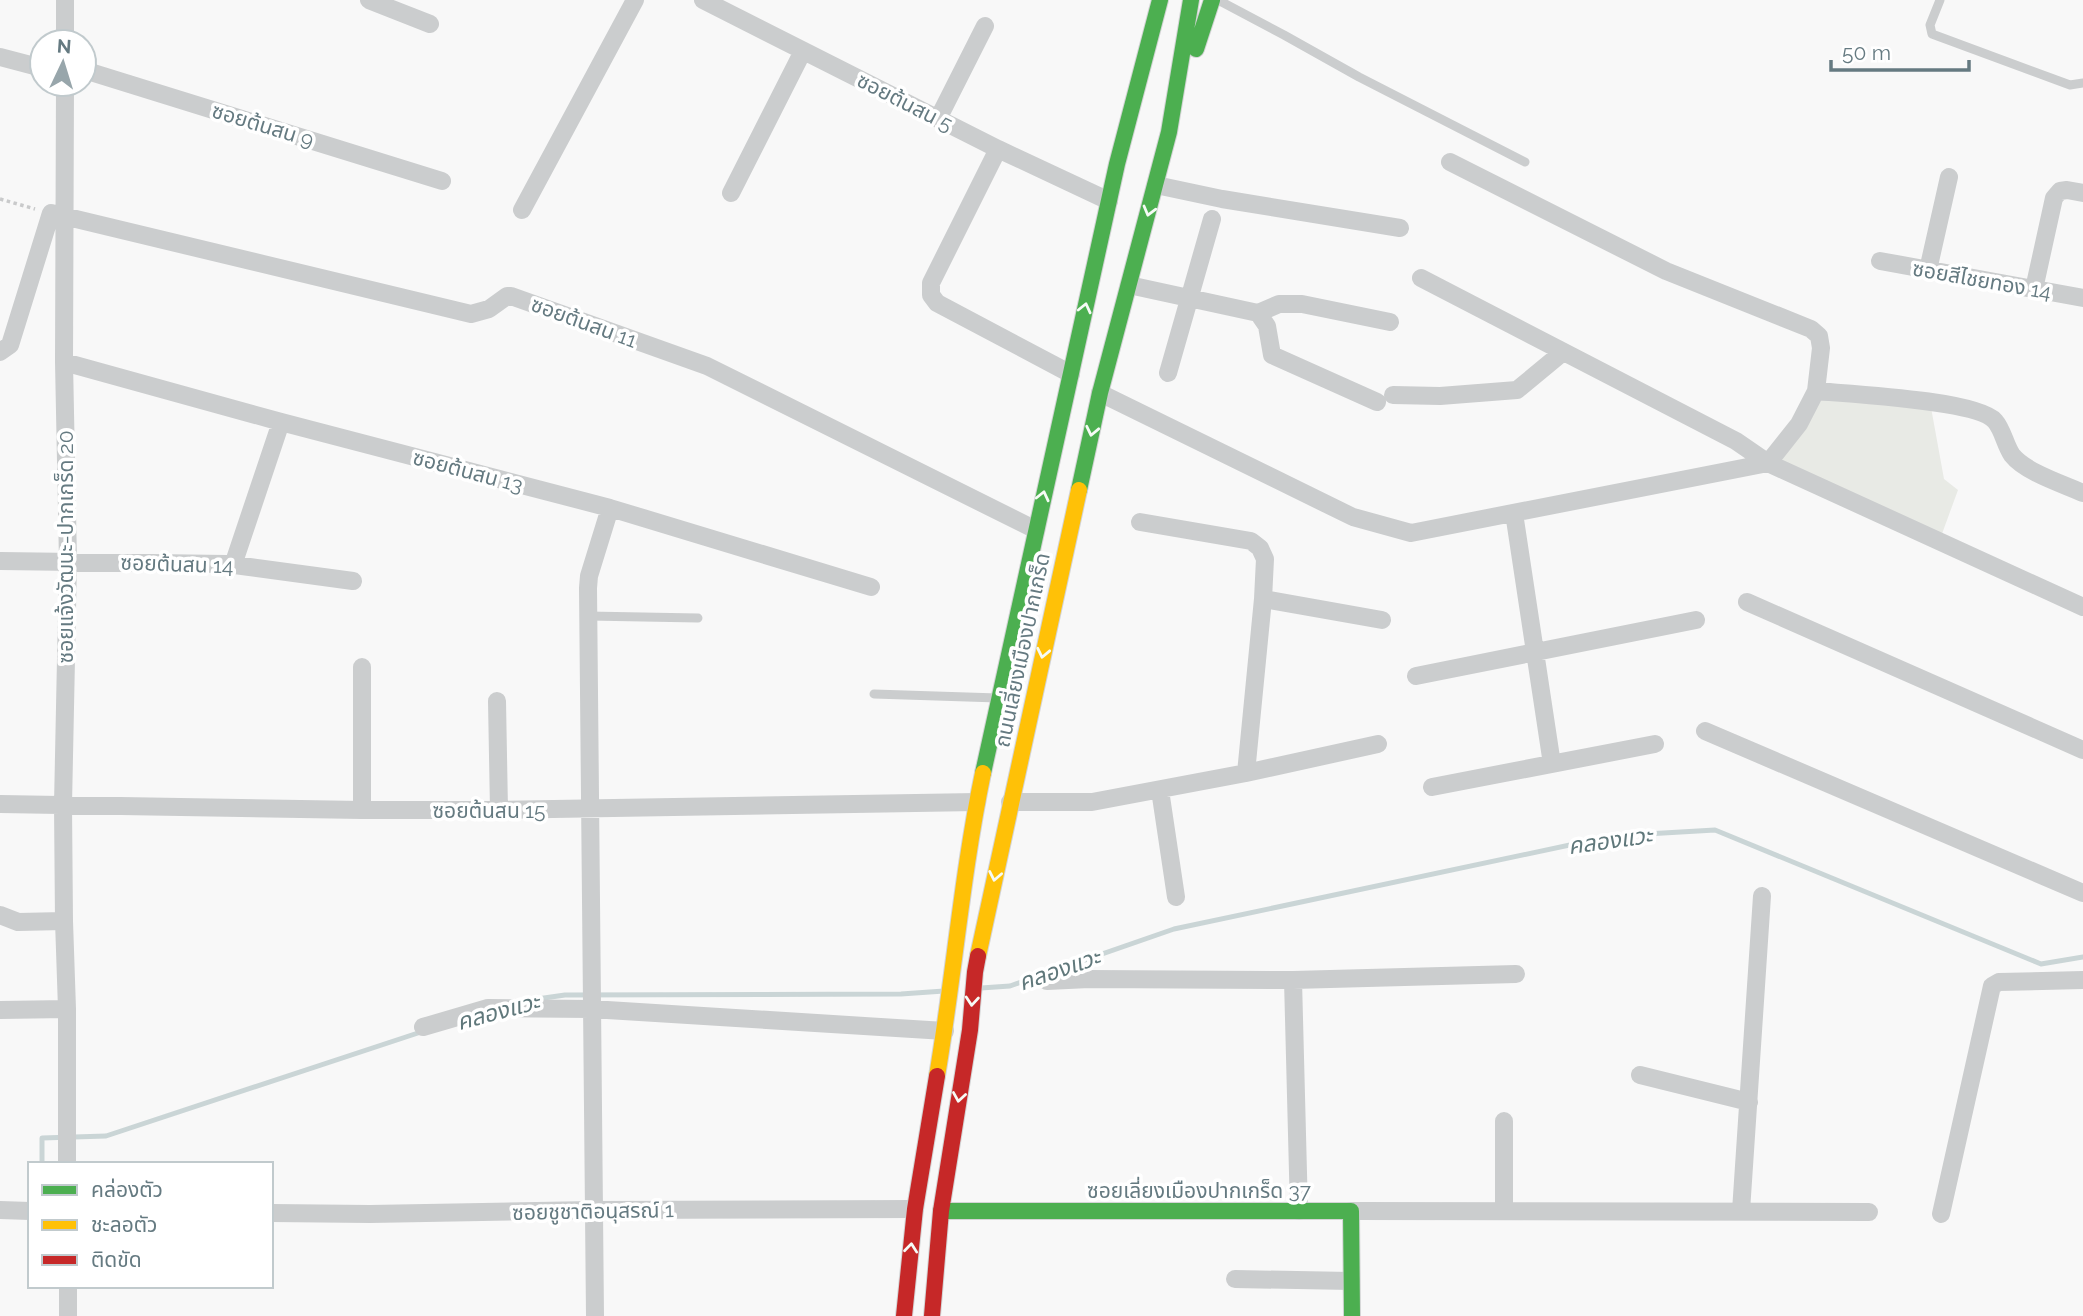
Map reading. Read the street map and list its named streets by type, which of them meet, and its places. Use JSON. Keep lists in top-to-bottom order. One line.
{"streets":{"main road":["ถนนเลี่ยงเมืองปากเกร็ด","ซอยเลี่ยงเมืองปากเกร็ด 37"],"street":["ซอยต้นสน 5","ซอยต้นสน 9","ซอยสีไชยทอง 14","ซอยต้นสน 11","ซอยต้นสน 13","ซอยแจ้งวัฒนะ-ปากเกร็ด 20","ซอยต้นสน 14","ซอยต้นสน 15","ซอยชูชาติอนุสรณ์ 1"]},"crossings":[["ซอยต้นสน 5","ถนนเลี่ยงเมืองปากเกร็ด"],["ซอยต้นสน 11","ซอยแจ้งวัฒนะ-ปากเกร็ด 20"],["ซอยต้นสน 11","ถนนเลี่ยงเมืองปากเกร็ด"],["ซอยต้นสน 13","ซอยแจ้งวัฒนะ-ปากเกร็ด 20"],["ซอยแจ้งวัฒนะ-ปากเกร็ด 20","ซอยต้นสน 14"],["ซอยแจ้งวัฒนะ-ปากเกร็ด 20","ซอยต้นสน 15"],["ถนนเลี่ยงเมืองปากเกร็ด","ซอยต้นสน 15"],["ถนนเลี่ยงเมืองปากเกร็ด","ซอยเลี่ยงเมืองปากเกร็ด 37"],["ถนนเลี่ยงเมืองปากเกร็ด","ซอยชูชาติอนุสรณ์ 1"]],"water":["คลองแวะ"],"legend":["คล่องตัว","ชะลอตัว","ติดขัด"],"scale_bar":"50 m","north":"top"}
